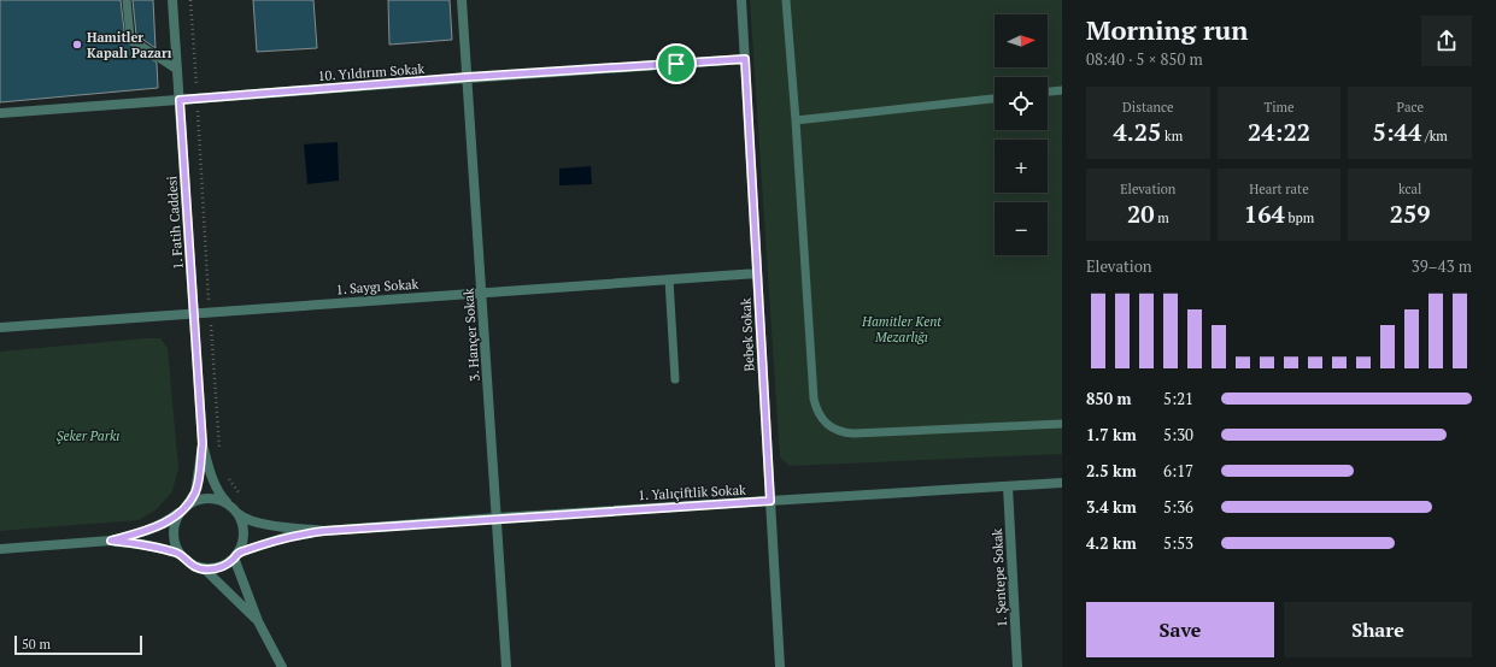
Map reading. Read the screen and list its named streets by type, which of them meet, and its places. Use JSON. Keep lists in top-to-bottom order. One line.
{"streets":{"street":["10. Yıldırım Sokak","1. Fatih Caddesi","1. Saygı Sokak","3. Hançer Sokak","Bebek Sokak","1. Yalıçiftlik Sokak","1. Şentepe Sokak"]},"crossings":[["10. Yıldırım Sokak","1. Fatih Caddesi"],["10. Yıldırım Sokak","3. Hançer Sokak"],["10. Yıldırım Sokak","Bebek Sokak"],["1. Fatih Caddesi","1. Saygı Sokak"],["1. Saygı Sokak","3. Hançer Sokak"],["1. Saygı Sokak","Bebek Sokak"],["3. Hançer Sokak","1. Yalıçiftlik Sokak"],["Bebek Sokak","1. Yalıçiftlik Sokak"],["1. Yalıçiftlik Sokak","1. Şentepe Sokak"]],"parks":["Hamitler Kent Mezarlığı","Şeker Parkı"],"places":["Hamitler Kapalı Pazarı"],"scale_bar":"50 m","north":"right","page":{"heading":["Morning run","08:40 · 5 × 850 m"],"map_buttons":["+","−"],"stats":[["Distance","4.25 km"],["Time","24:22"],["Pace","5:44 /km"],["Elevation","20 m"],["Heart rate","164 bpm"],["kcal","259"]],"chart":["Elevation","39–43 m"],"list":[{"name":"850 m","note":"5:21"},{"name":"1.7 km","note":"5:30"},{"name":"2.5 km","note":"6:17"},{"name":"3.4 km","note":"5:36"},{"name":"4.2 km","note":"5:53"}],"buttons":["Save","Share"],"scale":"50 m"}}
